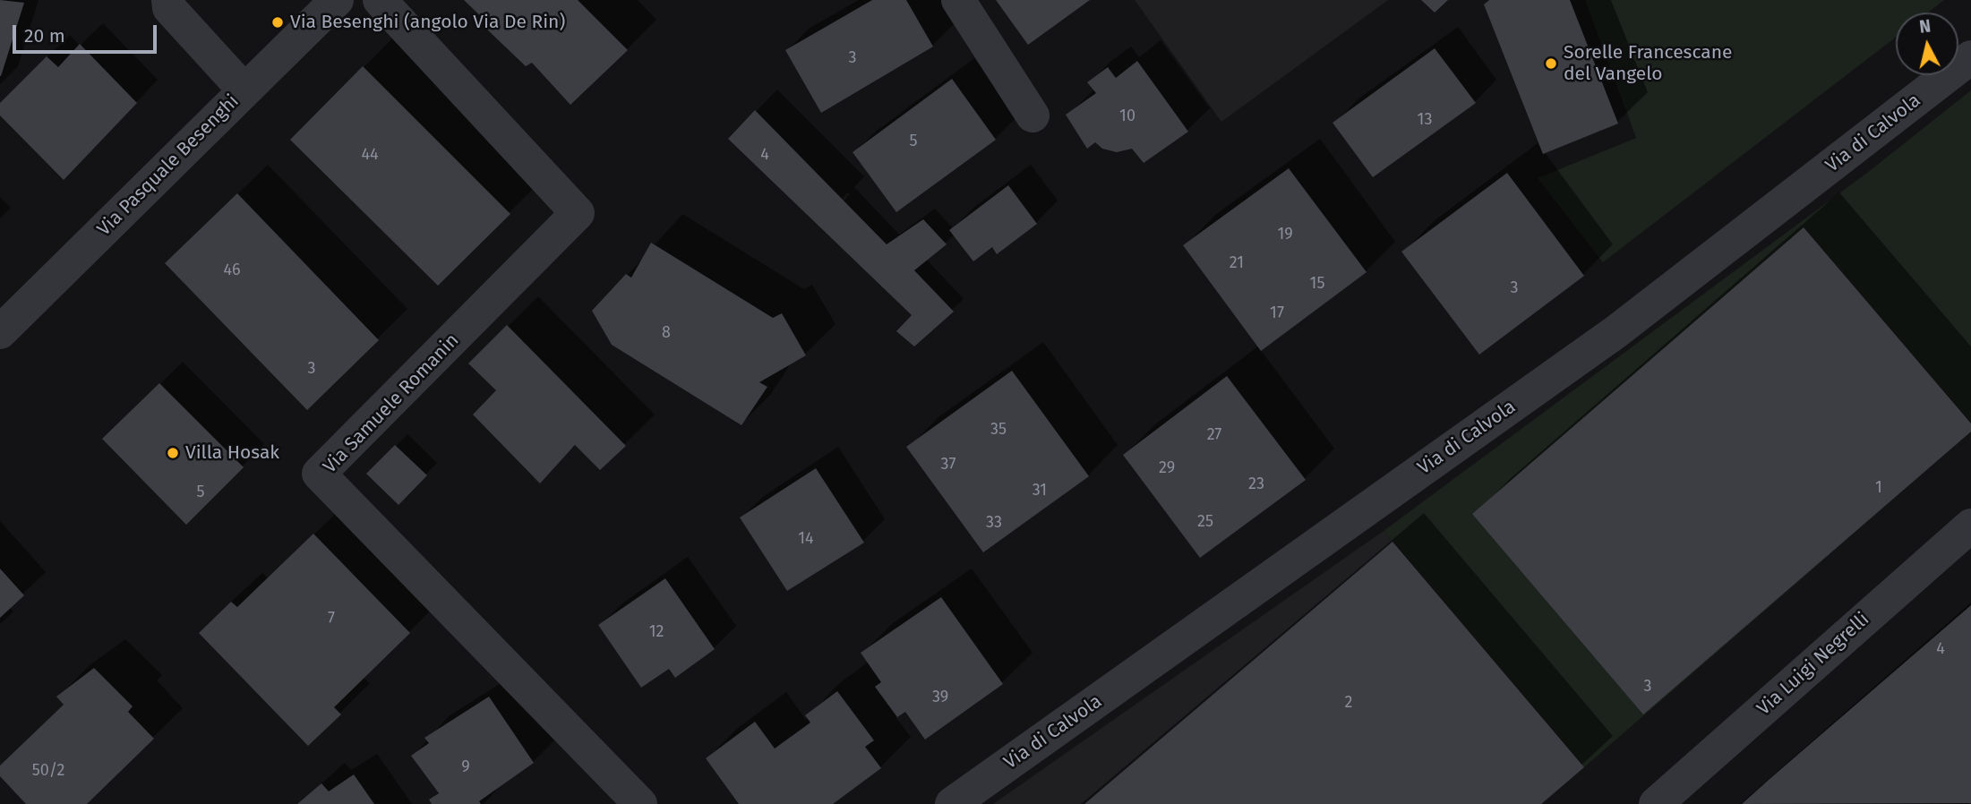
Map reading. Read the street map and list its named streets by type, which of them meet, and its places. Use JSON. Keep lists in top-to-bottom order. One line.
{"streets":{"street":["Via di Calvola","Via Pasquale Besenghi","Via Samuele Romanin","Via Luigi Negrelli"]},"places":["Via Besenghi (angolo Via De Rin)","Sorelle Francescane del Vangelo","Villa Hosak"],"house_numbers":["3","10","13","5","44","4","19","21","46","15","3","17","8","3","35","27","37","29","23","1","31","5","25","33","14","7","12","4","3","39","2","9","50/2"],"scale_bar":"20 m","north":"top"}
